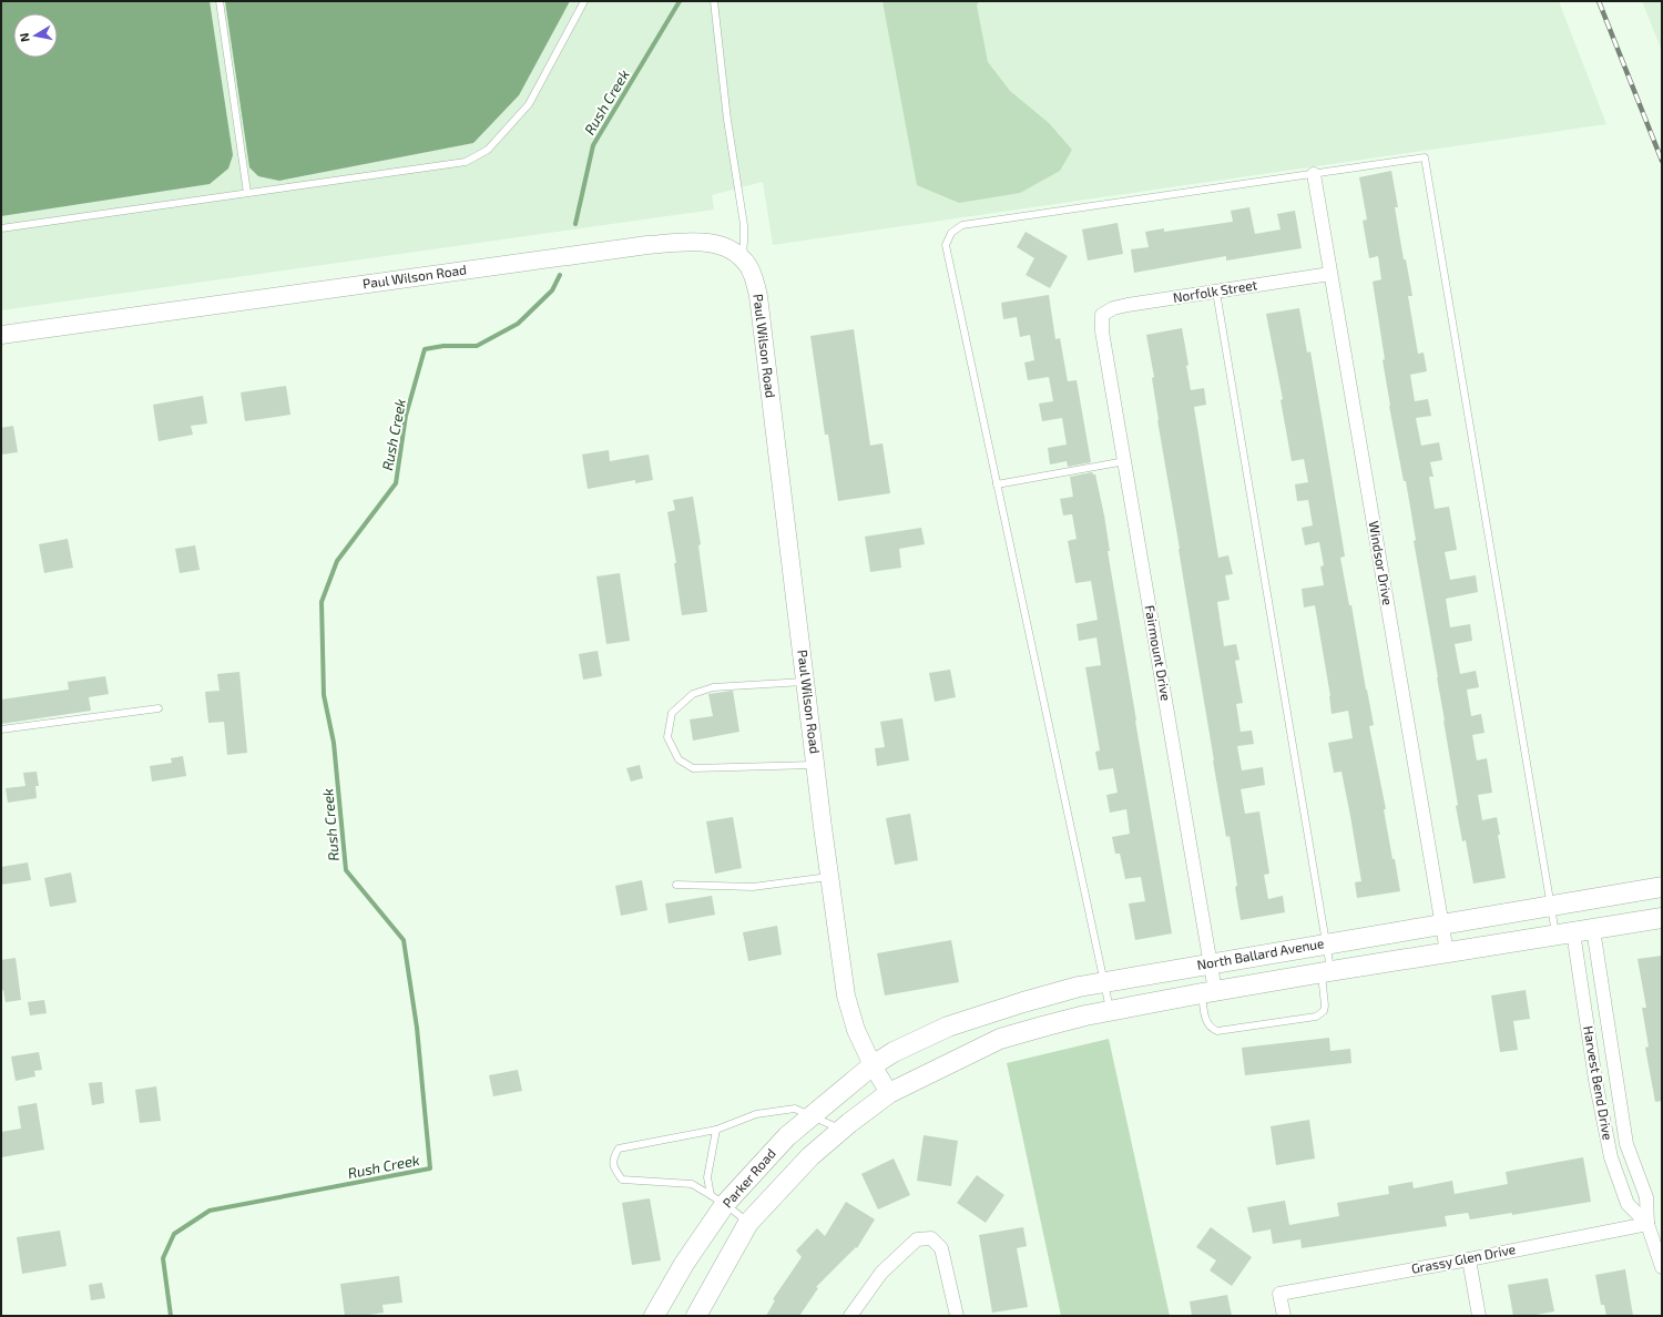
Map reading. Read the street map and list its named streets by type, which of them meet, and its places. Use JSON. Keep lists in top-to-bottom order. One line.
{"streets":{"main road":["North Ballard Avenue","Parker Road"],"street":["Paul Wilson Road","Norfolk Street","Windsor Drive","Fairmount Drive","Harvest Bend Drive","Grassy Glen Drive"]},"crossings":[["Paul Wilson Road","North Ballard Avenue"],["Paul Wilson Road","Parker Road"],["Norfolk Street","Windsor Drive"],["Norfolk Street","Fairmount Drive"],["Windsor Drive","North Ballard Avenue"],["Fairmount Drive","North Ballard Avenue"],["North Ballard Avenue","Parker Road"],["Harvest Bend Drive","Grassy Glen Drive"]],"water":["Rush Creek"],"north":"left"}
